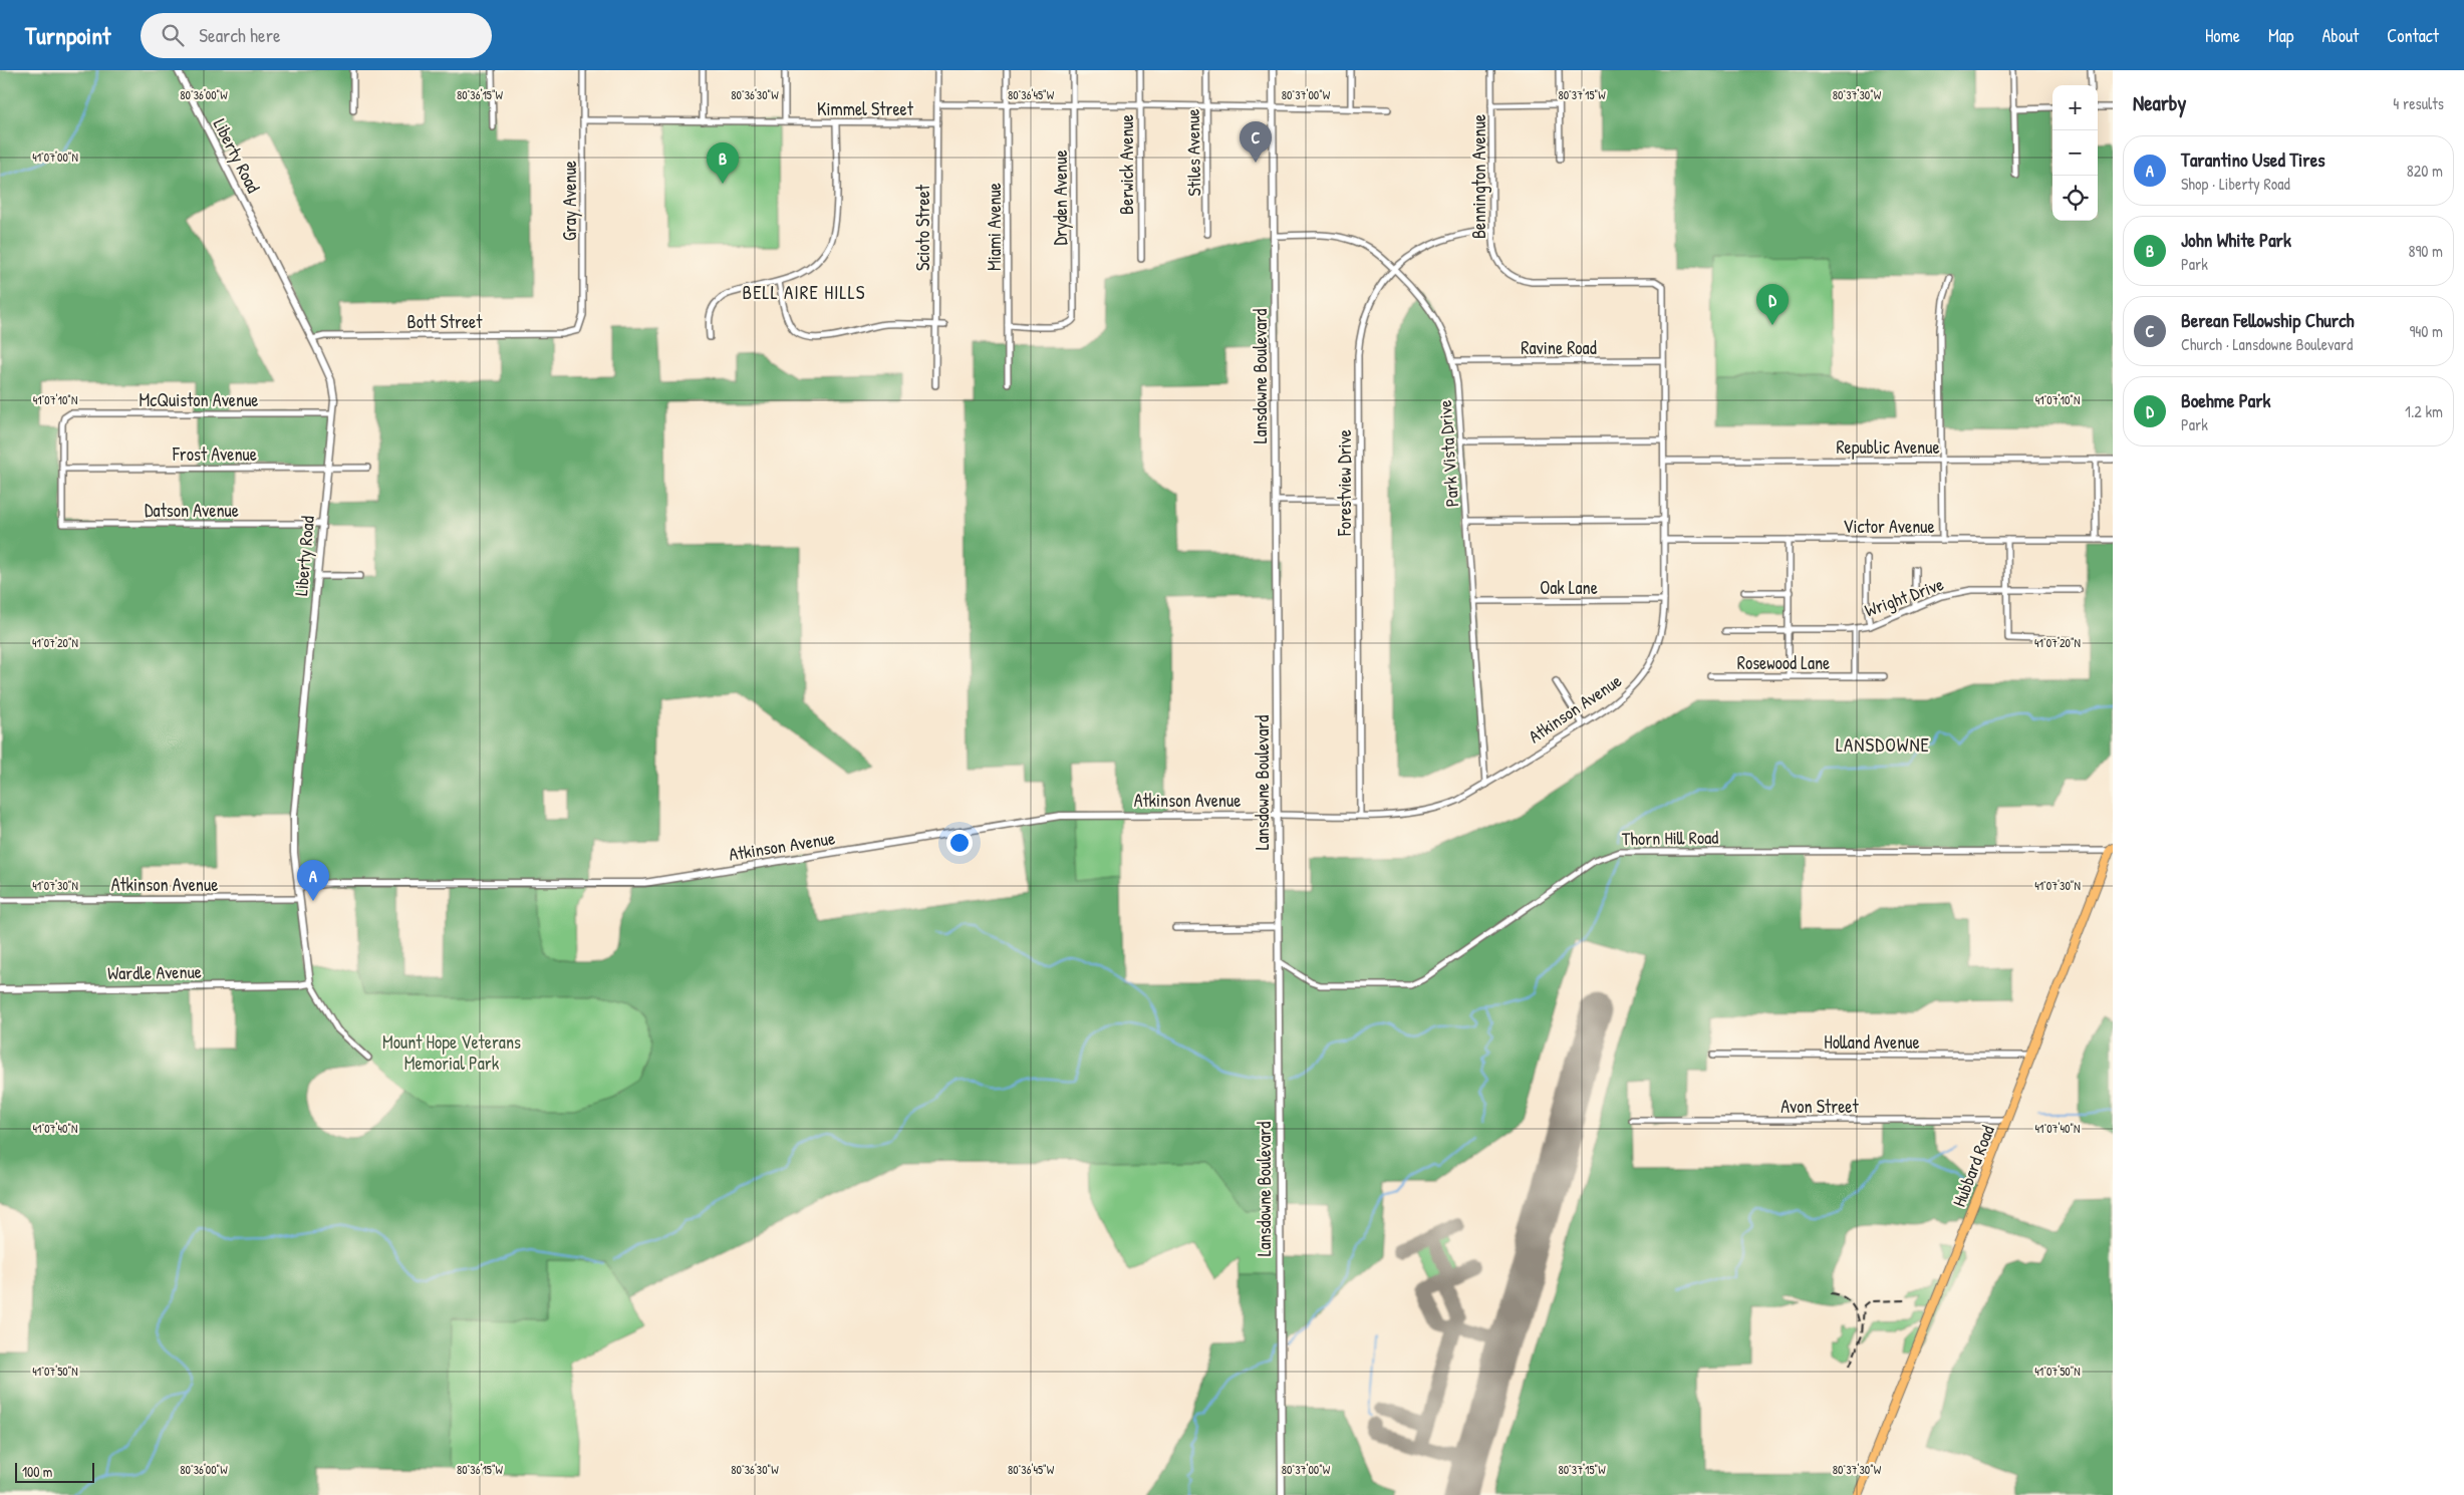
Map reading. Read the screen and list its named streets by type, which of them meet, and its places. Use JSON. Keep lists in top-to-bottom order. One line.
{"streets":{"main road":["Hubbard Road"],"street":["Kimmel Street","Stiles Avenue","Liberty Road","Berwick Avenue","Bennington Avenue","Dryden Avenue","Gray Avenue","Miami Avenue","Scioto Street","Bott Street","Ravine Road","Lansdowne Boulevard","McQuiston Avenue","Republic Avenue","Frost Avenue","Park Vista Drive","Forestview Drive","Datson Avenue","Victor Avenue","Oak Lane","Wright Drive","Rosewood Lane","Atkinson Avenue","Thorn Hill Road","Wardle Avenue","Holland Avenue","Avon Street"]},"crossings":[["Kimmel Street","Stiles Avenue"],["Kimmel Street","Berwick Avenue"],["Kimmel Street","Dryden Avenue"],["Kimmel Street","Gray Avenue"],["Kimmel Street","Miami Avenue"],["Kimmel Street","Scioto Street"],["Kimmel Street","Lansdowne Boulevard"],["Liberty Road","Bott Street"],["Liberty Road","McQuiston Avenue"],["Liberty Road","Frost Avenue"],["Liberty Road","Datson Avenue"],["Liberty Road","Atkinson Avenue"],["Liberty Road","Wardle Avenue"],["Bennington Avenue","Forestview Drive"],["Bennington Avenue","Atkinson Avenue"],["Dryden Avenue","Miami Avenue"],["Gray Avenue","Bott Street"],["Ravine Road","Park Vista Drive"],["Ravine Road","Atkinson Avenue"],["Lansdowne Boulevard","Park Vista Drive"],["Lansdowne Boulevard","Atkinson Avenue"],["Lansdowne Boulevard","Thorn Hill Road"],["McQuiston Avenue","Frost Avenue"],["McQuiston Avenue","Datson Avenue"],["Republic Avenue","Atkinson Avenue"],["Frost Avenue","Datson Avenue"],["Park Vista Drive","Forestview Drive"],["Park Vista Drive","Oak Lane"],["Park Vista Drive","Atkinson Avenue"],["Forestview Drive","Atkinson Avenue"],["Victor Avenue","Atkinson Avenue"],["Oak Lane","Atkinson Avenue"],["Wright Drive","Rosewood Lane"],["Thorn Hill Road","Hubbard Road"],["Holland Avenue","Hubbard Road"],["Avon Street","Hubbard Road"]],"districts":["BELL AIRE HILLS","LANSDOWNE"],"parks":["Mount Hope Veterans Memorial Park"],"scale_bar":"100 m","page":{"header":"Turnpoint","search":"Search here","nav":["Home","Map","About","Contact"],"heading":["Nearby","4 results"],"map_buttons":["+","−"],"pins":["C","B","D","A"],"list":[{"mark":"A","name":"Tarantino Used Tires","note":"Shop · Liberty Road","value":"820 m"},{"mark":"B","name":"John White Park","note":"Park","value":"890 m"},{"mark":"C","name":"Berean Fellowship Church","note":"Church · Lansdowne Boulevard","value":"940 m"},{"mark":"D","name":"Boehme Park","note":"Park","value":"1.2 km"}],"scale":"100 m"},"coordinates":["80°36'00\"W","80°36'15\"W","80°36'30\"W","80°36'45\"W","80°37'00\"W","80°37'15\"W","80°37'30\"W","41°07'00\"N","41°07'10\"N","41°07'20\"N","41°07'30\"N","41°07'40\"N","41°07'50\"N"]}
